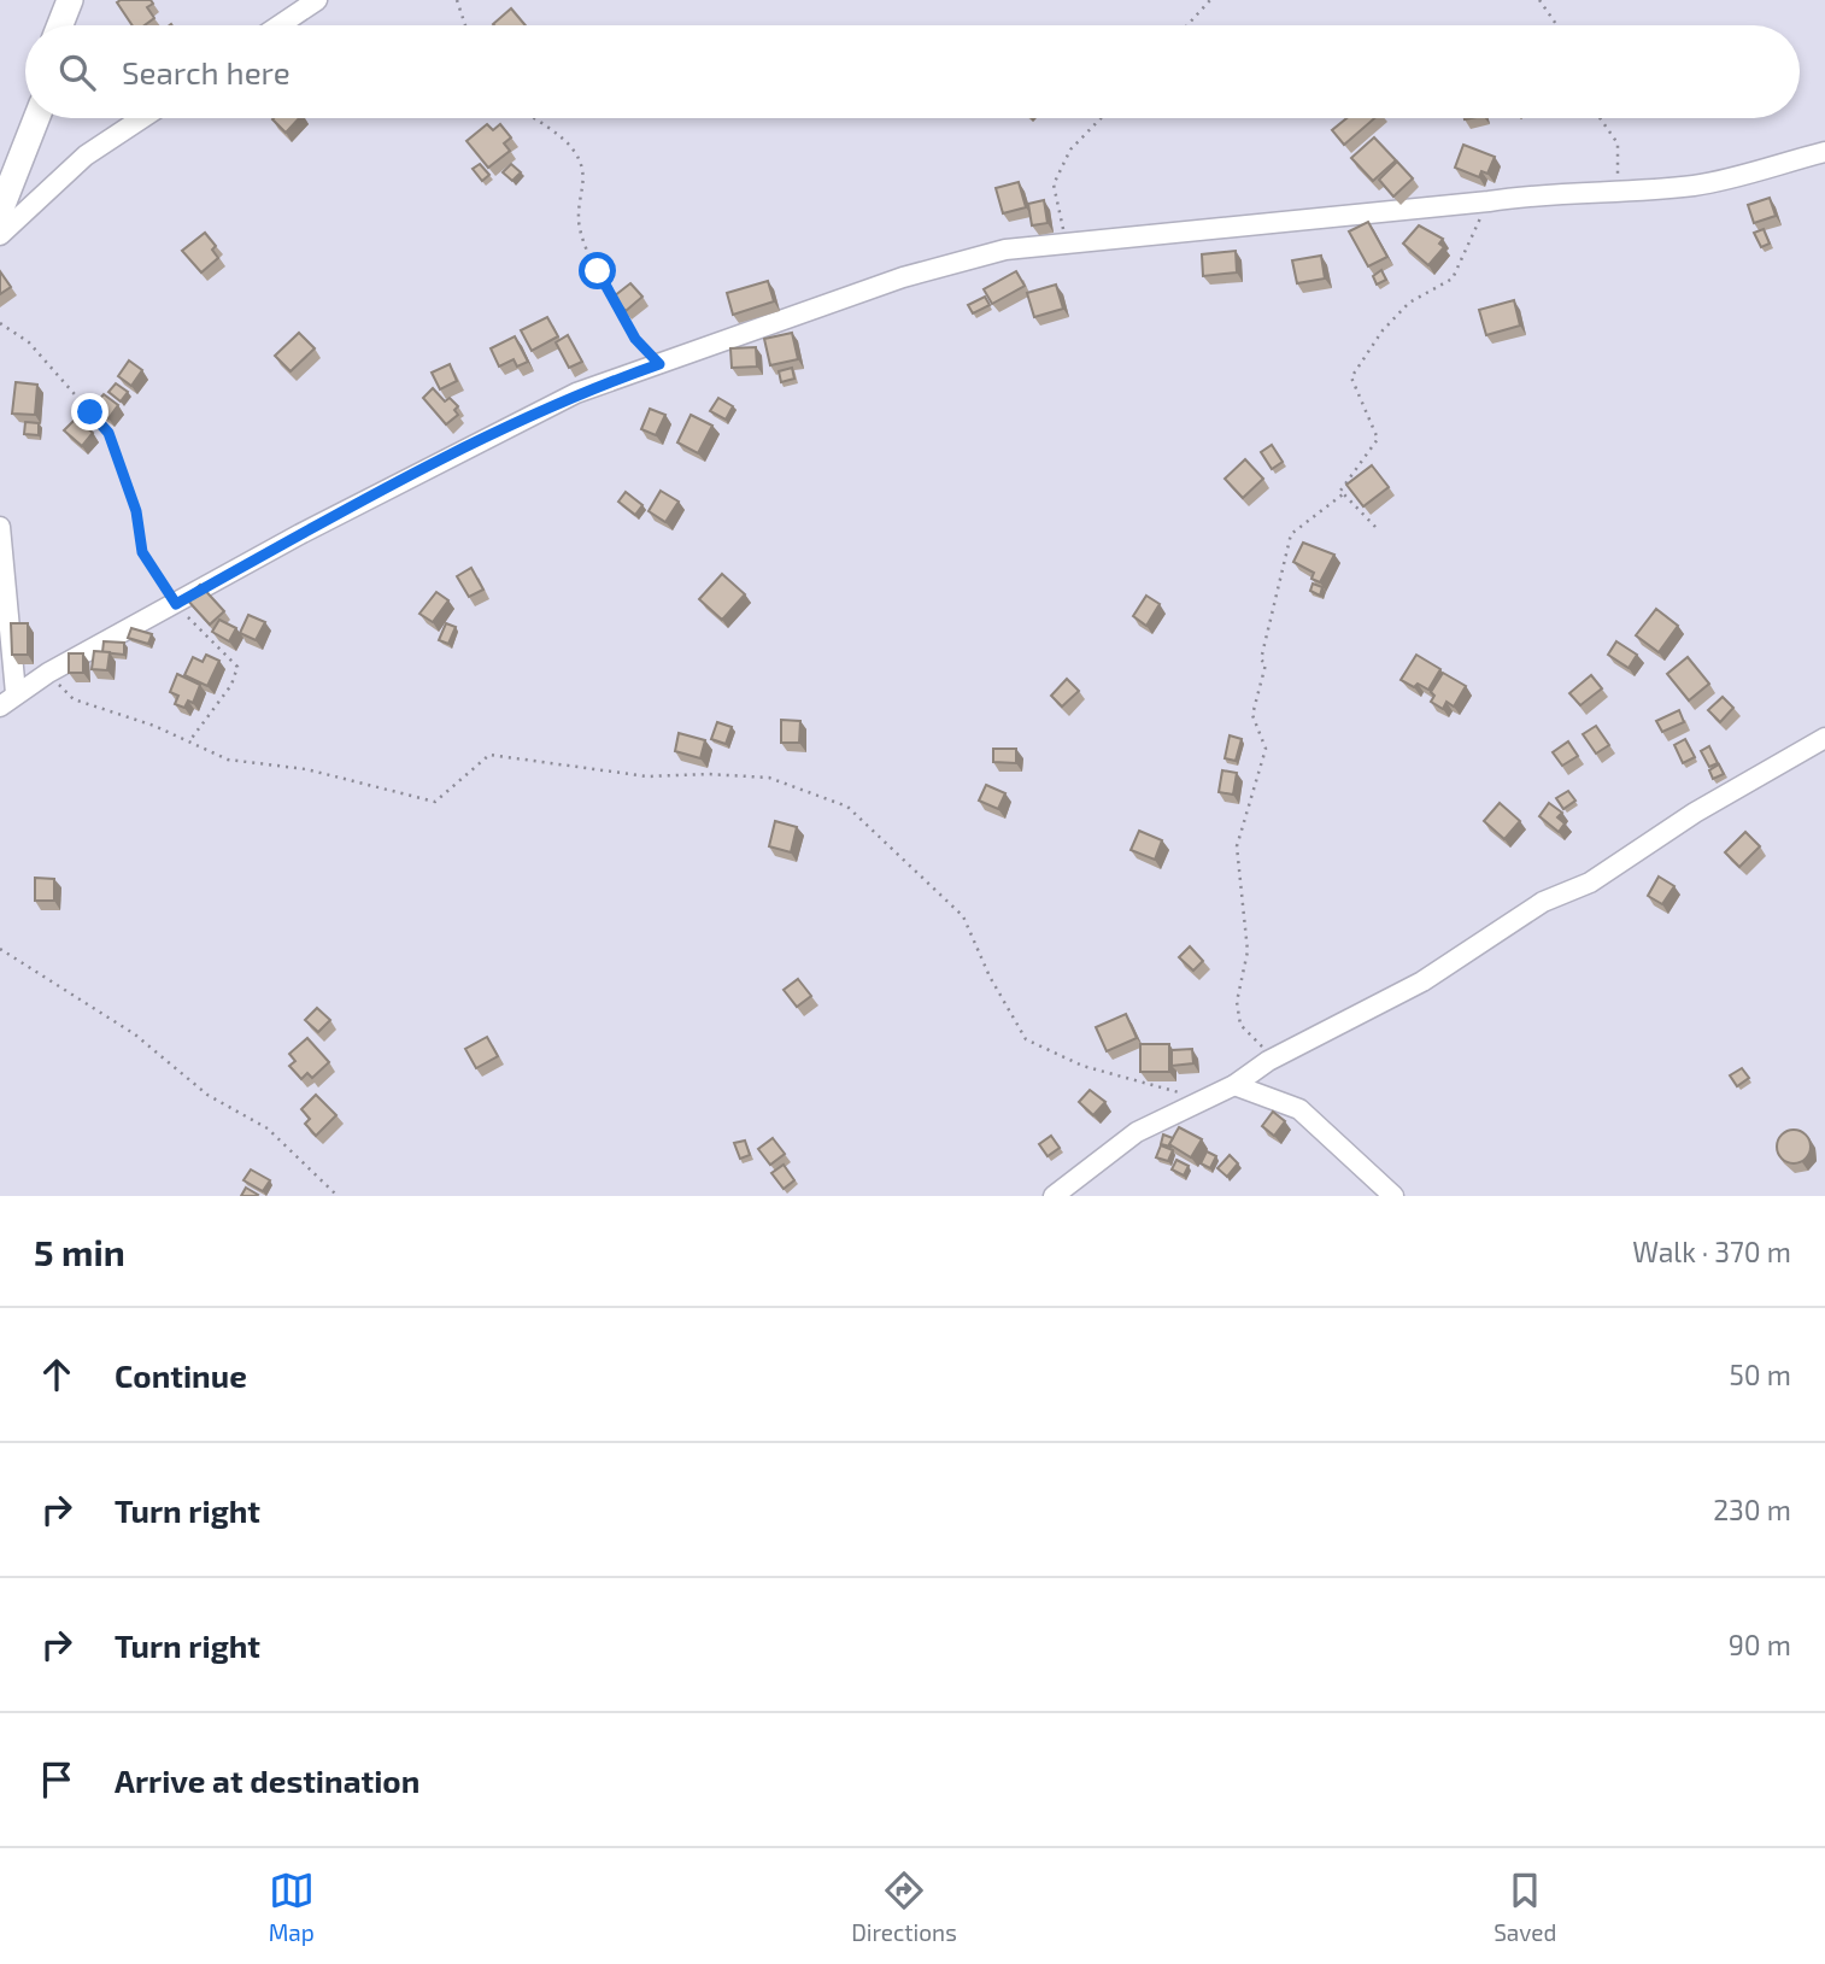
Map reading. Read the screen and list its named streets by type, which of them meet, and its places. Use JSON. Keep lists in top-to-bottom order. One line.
{"page":{"search":"Search here","heading":["5 min","Walk · 370 m"],"list":[["Continue","50 m"],["Turn right","230 m"],["Turn right","90 m"],"Arrive at destination"],"nav":["Map","Directions","Saved"]}}
